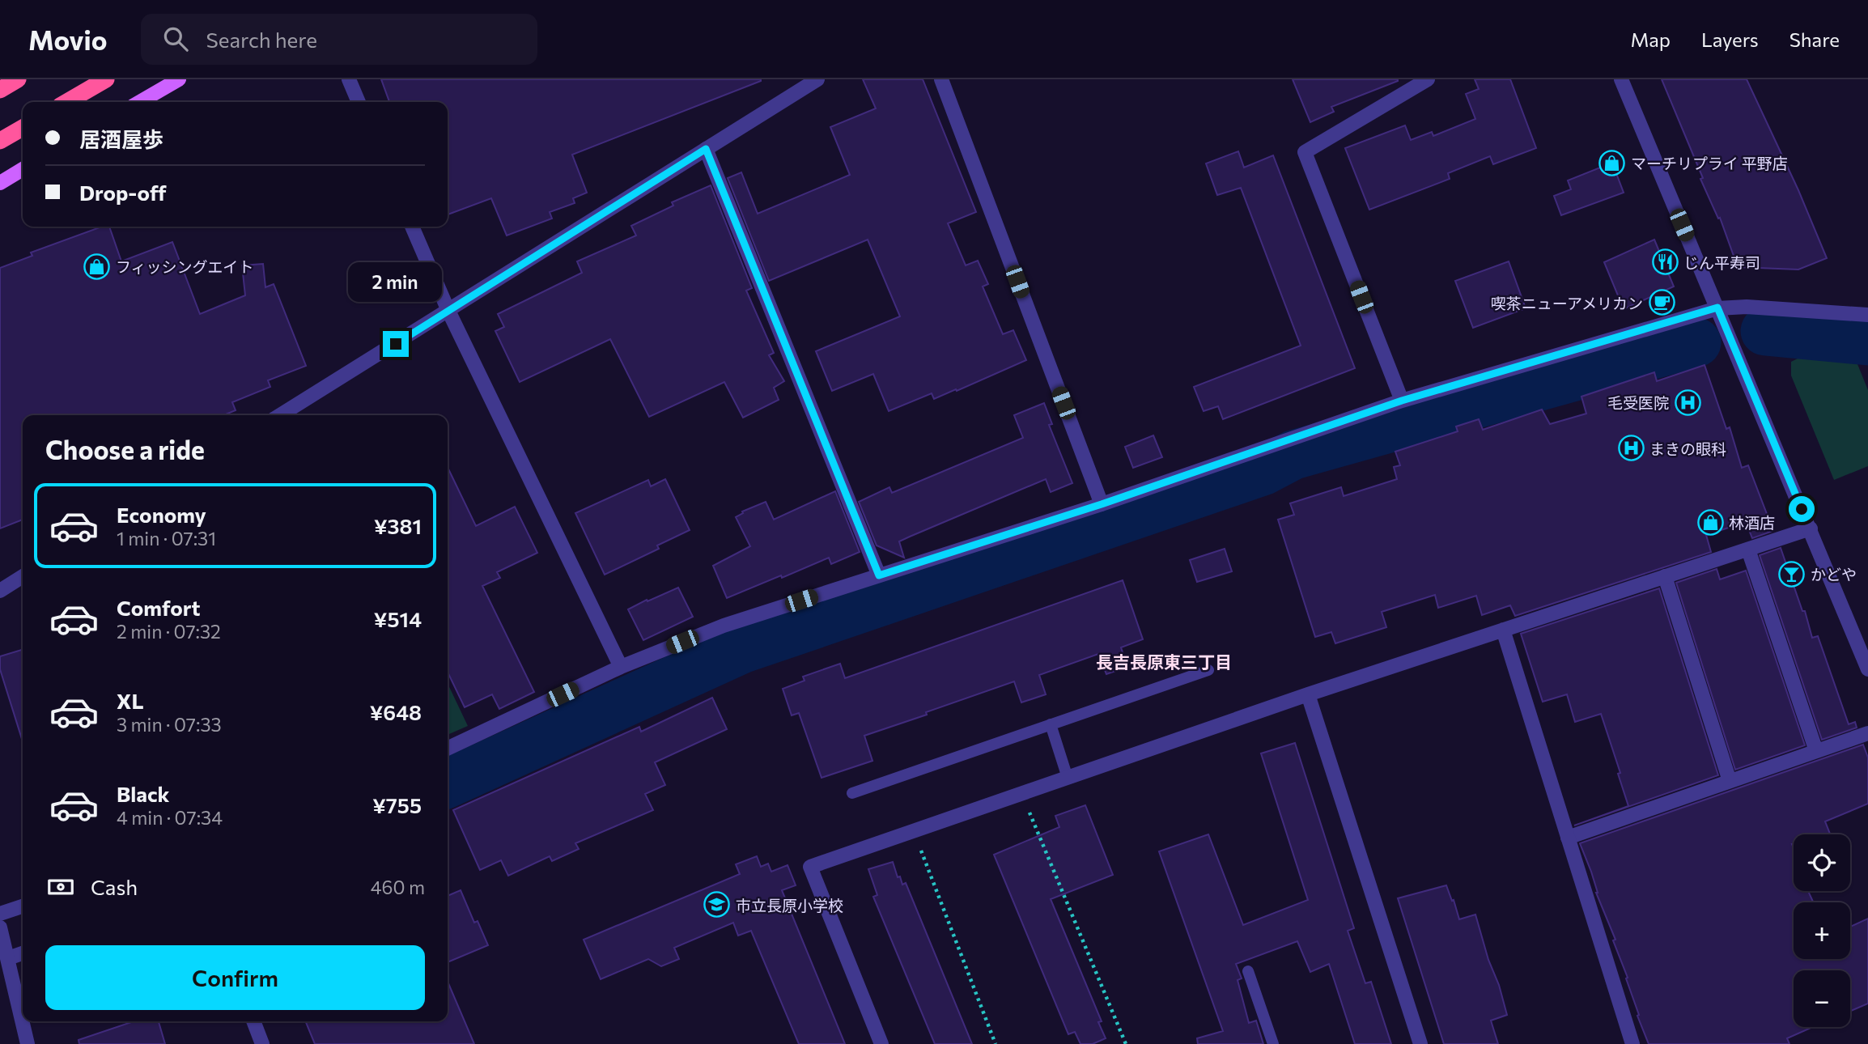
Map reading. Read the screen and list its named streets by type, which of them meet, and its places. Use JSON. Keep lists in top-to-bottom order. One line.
{"districts":["長吉長原東三丁目"],"places":{"shop":["マーチリプライ 平野店","フィッシングエイト","林酒店"],"restaurant":["じん平寿司"],"cafe":["喫茶ニューアメリカン"],"hospital":["毛受医院","まきの眼科"],"bar":["かどや"],"school or university":["市立長原小学校"]},"page":{"header":"Movio","search":"Search here","nav":["Map","Layers","Share"],"banner":["居酒屋歩","Drop-off"],"bubble":"2 min","heading":"Choose a ride","list":[{"name":"Economy","note":"1 min · 07:31","value":"¥381"},{"name":"Comfort","note":"2 min · 07:32","value":"¥514"},{"name":"XL","note":"3 min · 07:33","value":"¥648"},{"name":"Black","note":"4 min · 07:34","value":"¥755"}],"map_buttons":["+","−"],"pay":["Cash","460 m"],"buttons":"Confirm"}}
